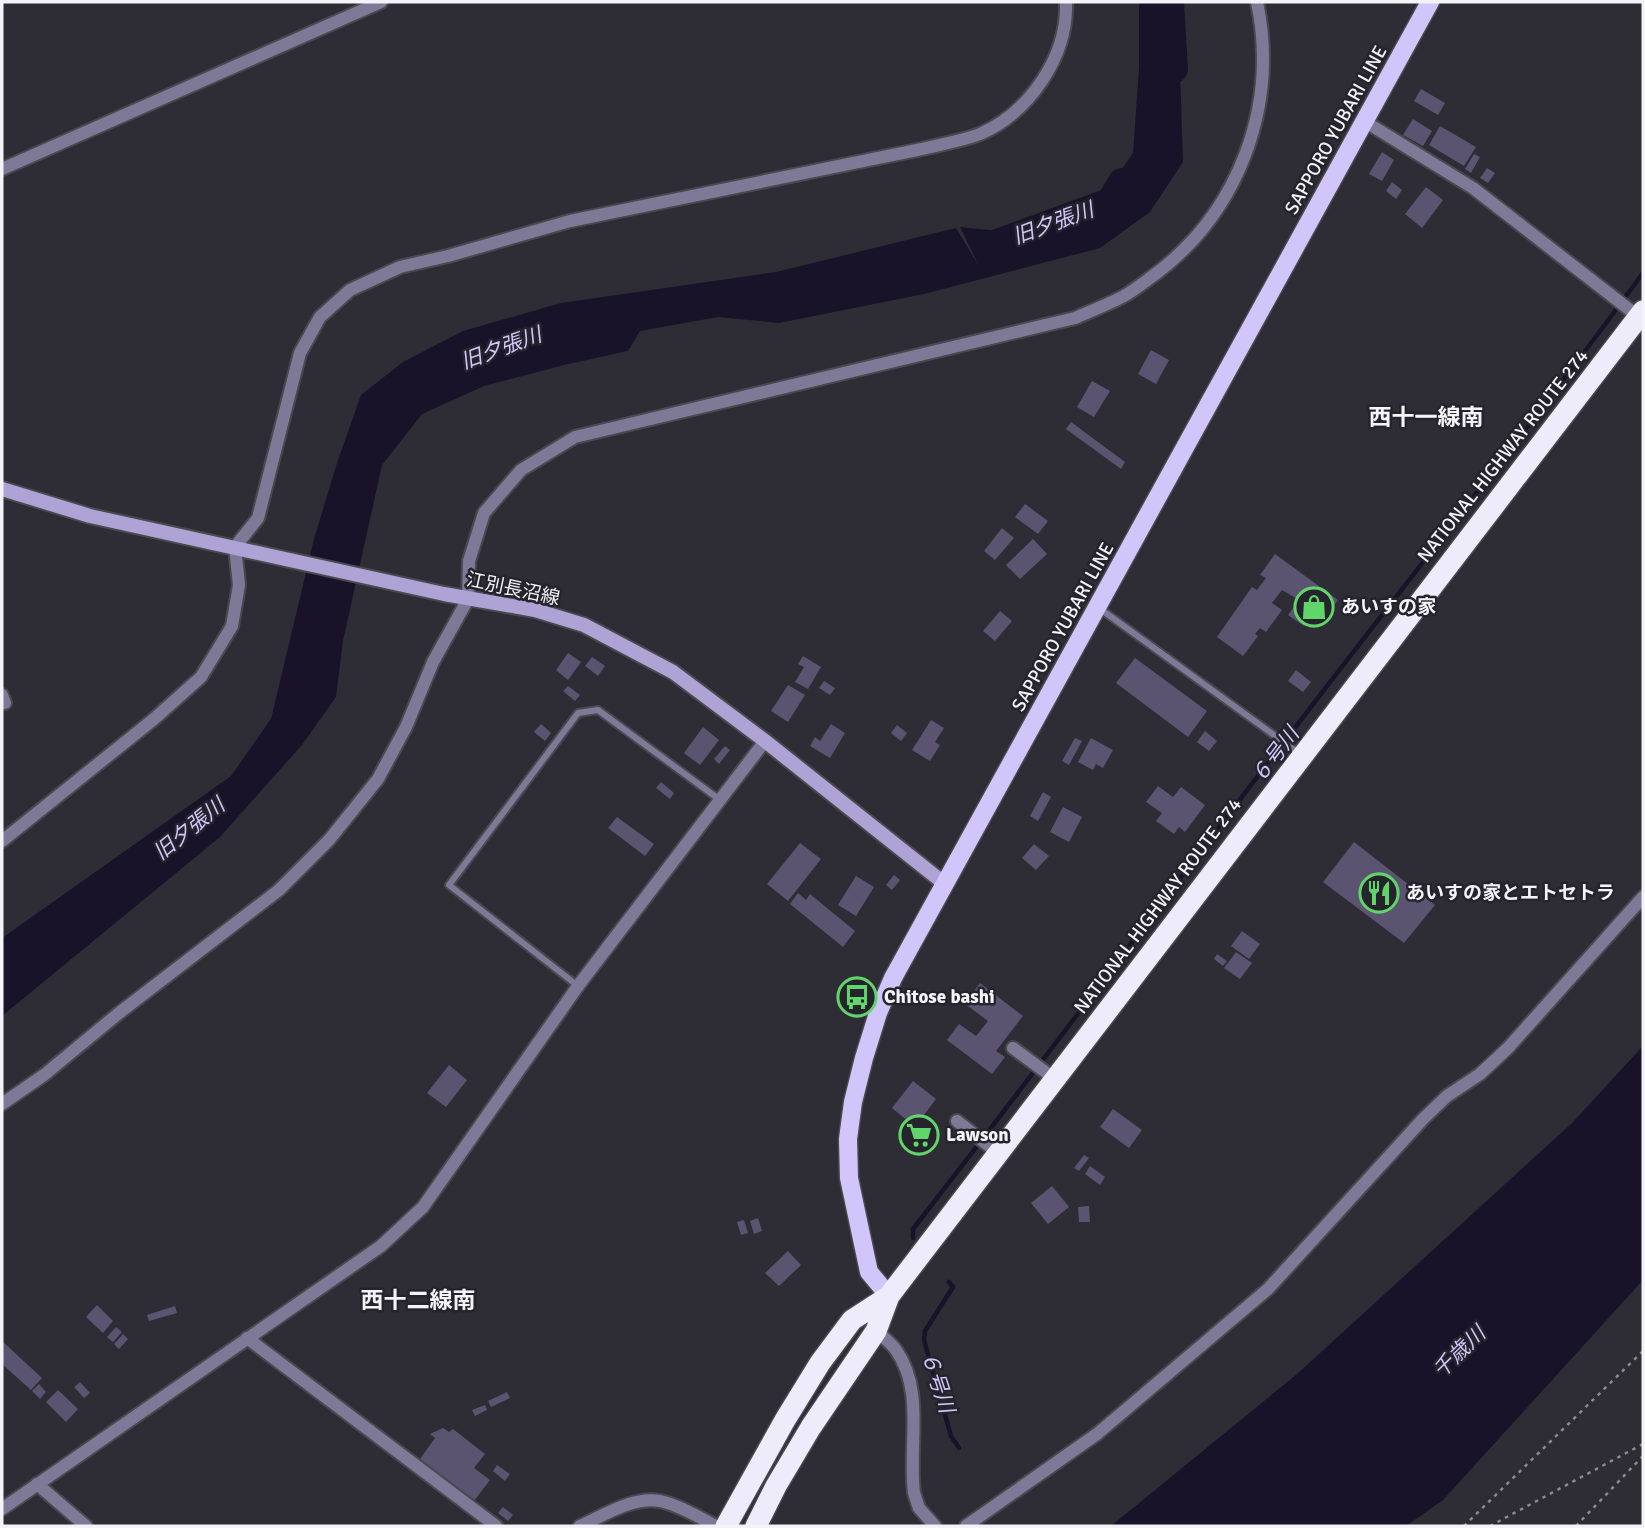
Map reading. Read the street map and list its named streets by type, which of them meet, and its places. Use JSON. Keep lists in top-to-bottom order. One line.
{"streets":{"highway":["NATIONAL HIGHWAY ROUTE 274"],"main road":["SAPPORO YUBARI LINE","江別長沼線"]},"crossings":[["SAPPORO YUBARI LINE","NATIONAL HIGHWAY ROUTE 274"],["SAPPORO YUBARI LINE","江別長沼線"]],"districts":["西十一線南","西十二線南"],"water":["旧夕張川","６号川","千歳川"],"places":{"shop":["あいすの家"],"restaurant":["あいすの家とエトセトラ"],"bus stop":["Chitose bashi"],"supermarket":["Lawson"]}}
